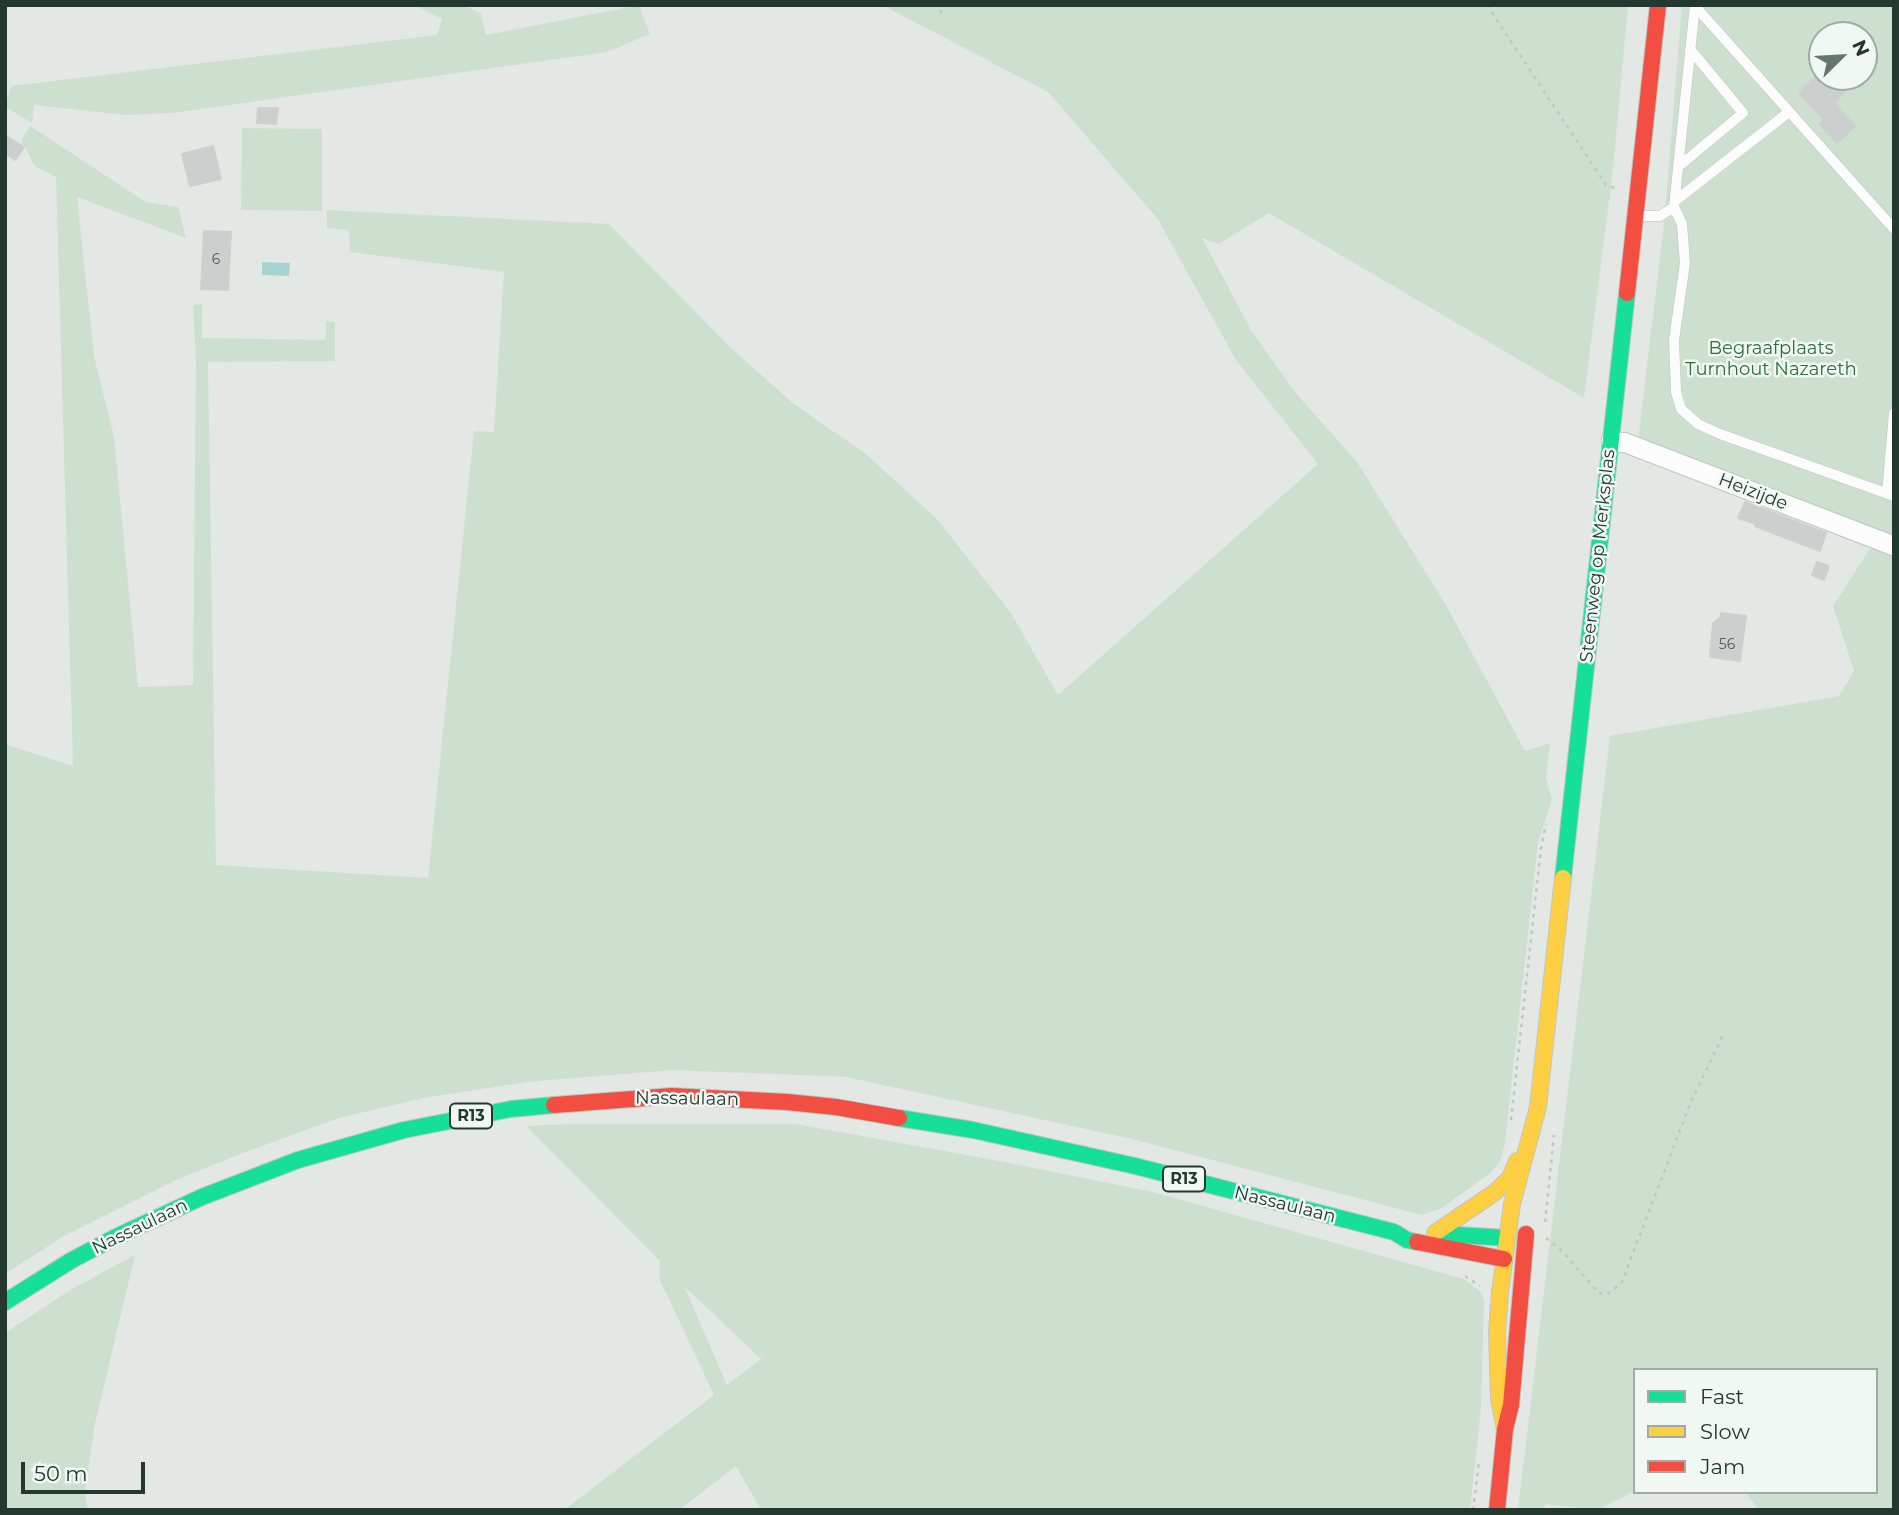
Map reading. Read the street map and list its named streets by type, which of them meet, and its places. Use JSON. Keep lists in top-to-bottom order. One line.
{"streets":{"main road":["Steenweg op Merksplas","Nassaulaan","R13"],"street":["Heizijde"]},"crossings":[["Heizijde","Steenweg op Merksplas"],["Nassaulaan","R13"]],"parks":["Begraafplaats Turnhout Nazareth"],"house_numbers":["6","56"],"legend":["Fast","Slow","Jam"],"scale_bar":"50 m","north":"top right"}
